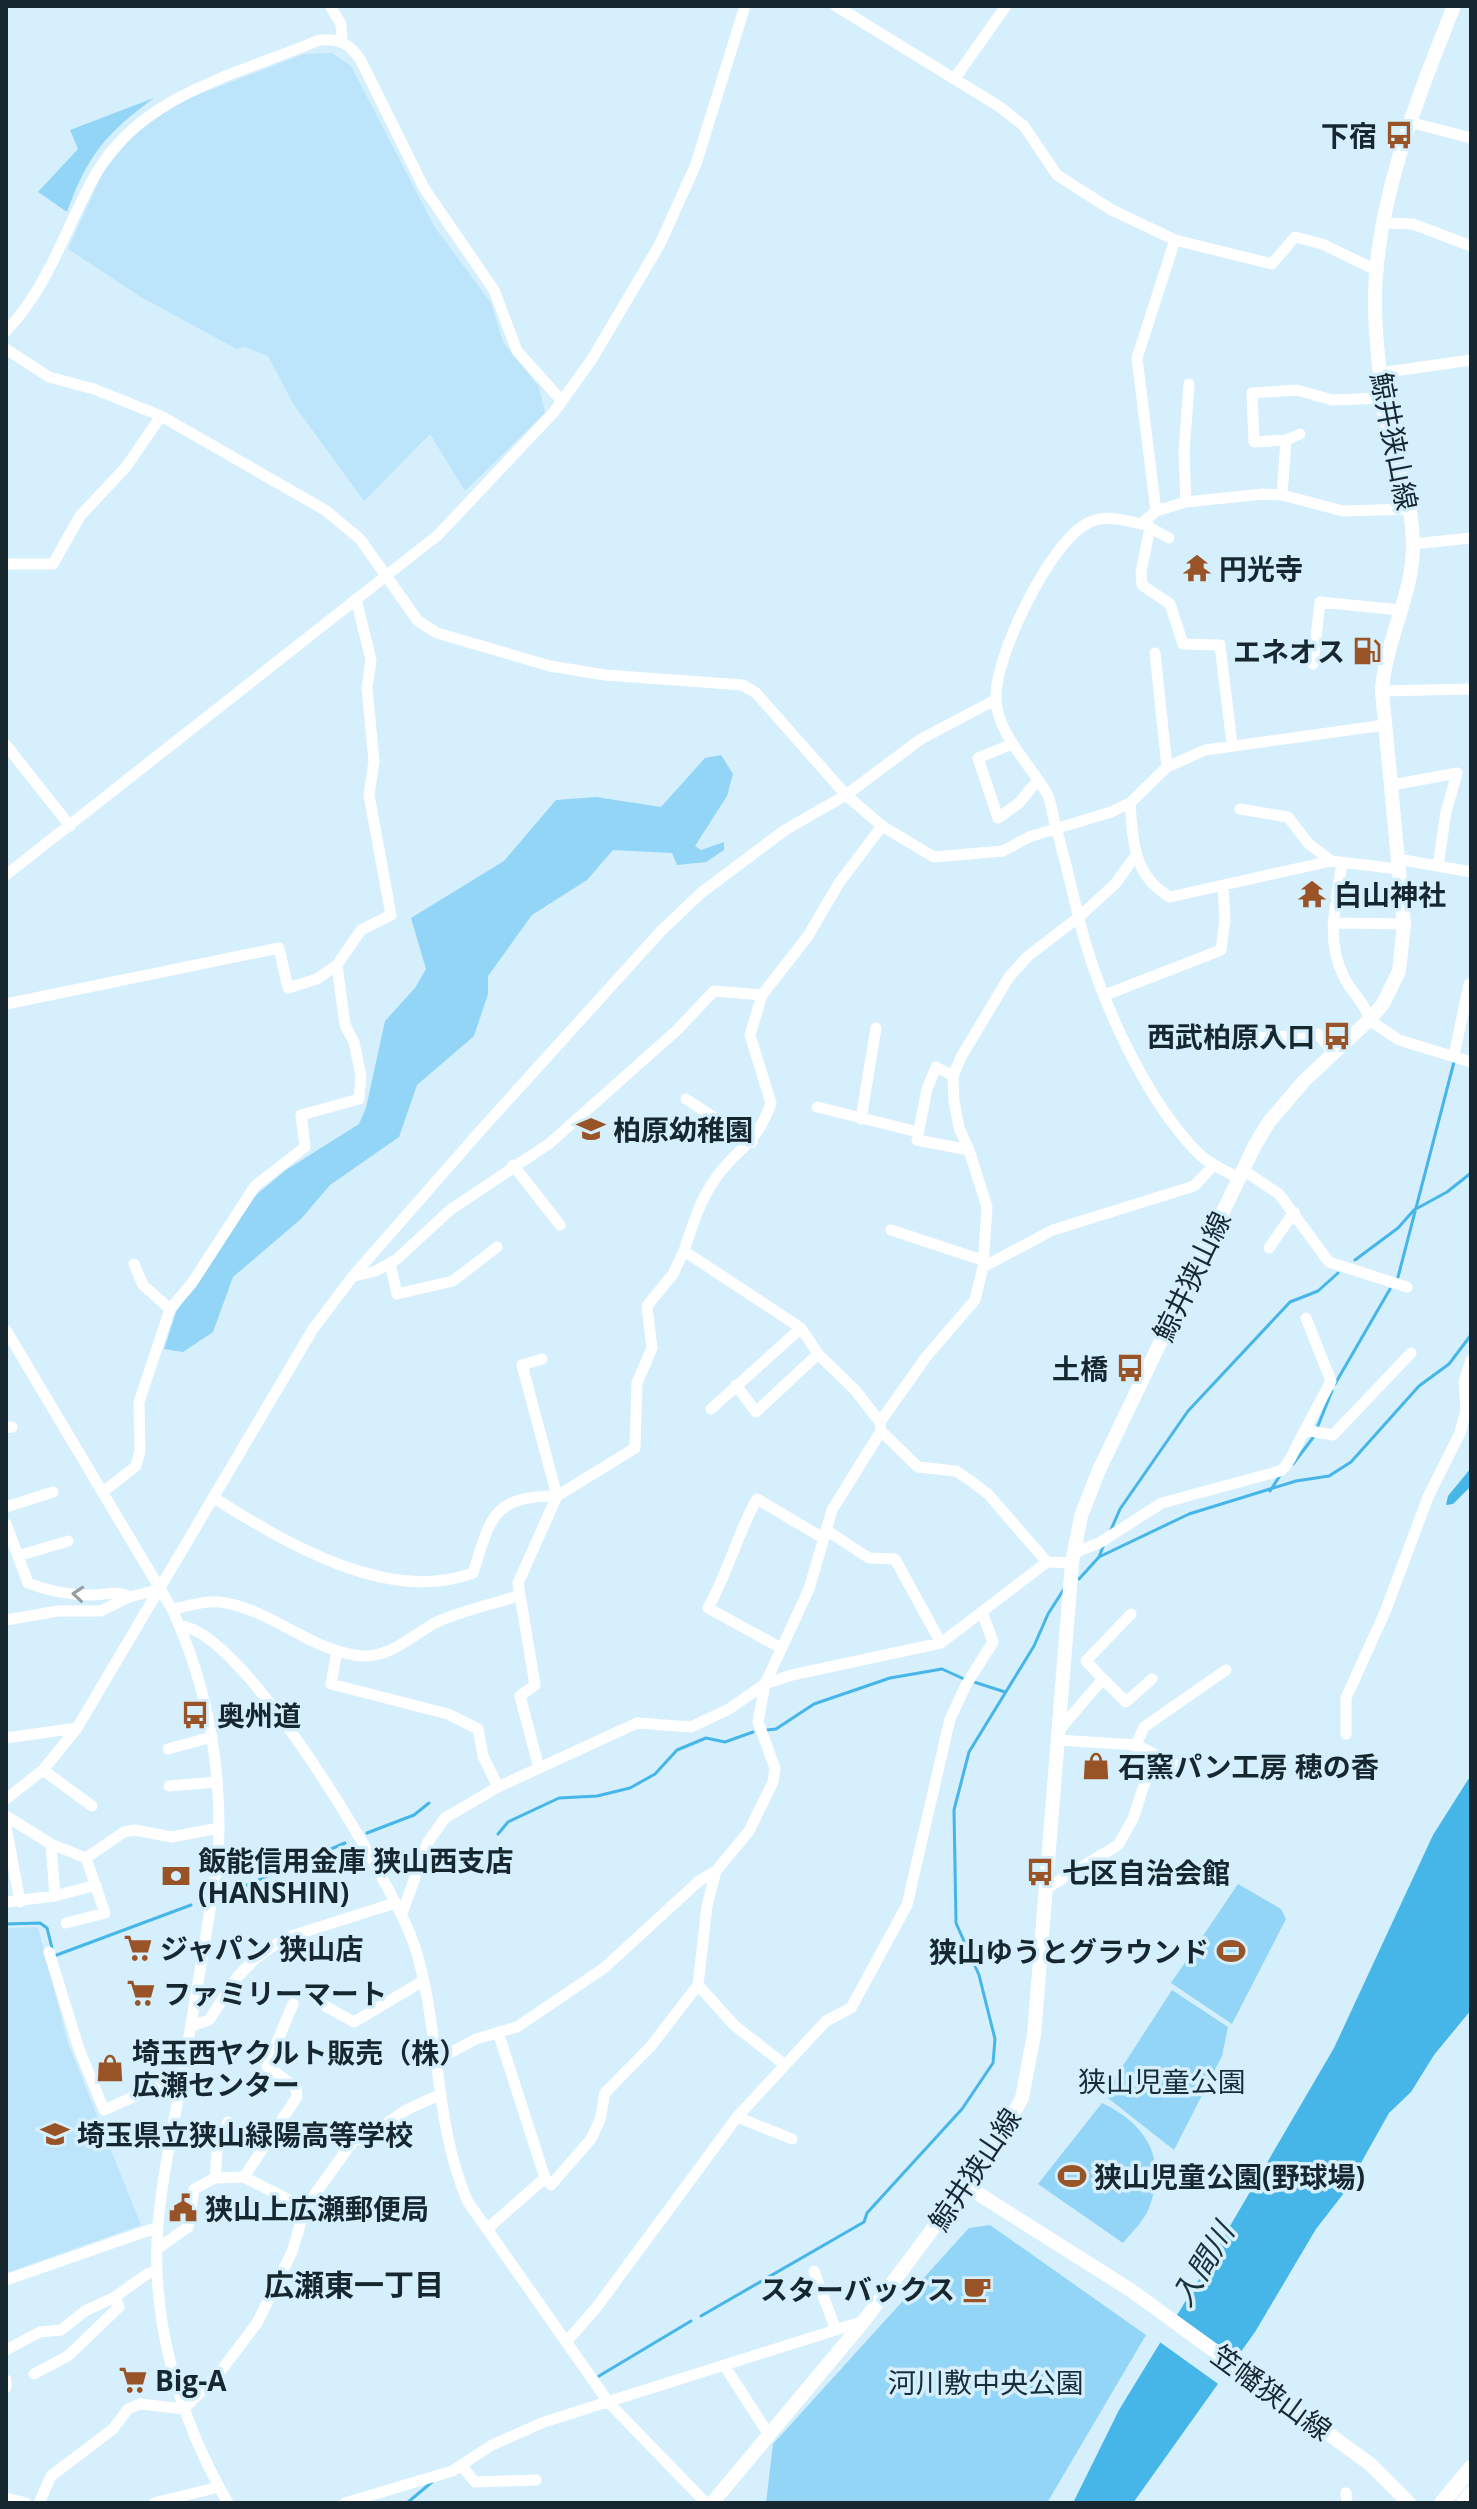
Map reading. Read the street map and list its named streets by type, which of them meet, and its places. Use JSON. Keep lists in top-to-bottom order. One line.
{"streets":{"main road":["鯨井狭山線","笠幡狭山線"]},"crossings":[["鯨井狭山線","笠幡狭山線"]],"districts":["広瀬東一丁目"],"water":["入間川"],"parks":["狭山児童公園","河川敷中央公園"],"places":{"bus stop":["下宿","西武柏原入口","土橋","奥州道","七区自治会館"],"temple":["円光寺","白山神社"],"fuel station":["エネオス"],"school or university":["柏原幼稚園","埼玉県立狭山緑陽高等学校"],"shop":["石窯パン工房 穂の香","埼玉西ヤクルト販売（株） 広瀬センター"],"bank":["飯能信用金庫 狭山西支店 (HANSHIN)"],"supermarket":["ジャパン 狭山店","ファミリーマート","Big-A"],"sports":["狭山ゆうとグラウンド","狭山児童公園(野球場)"],"public building":["狭山上広瀬郵便局"],"cafe":["スターバックス"]}}
